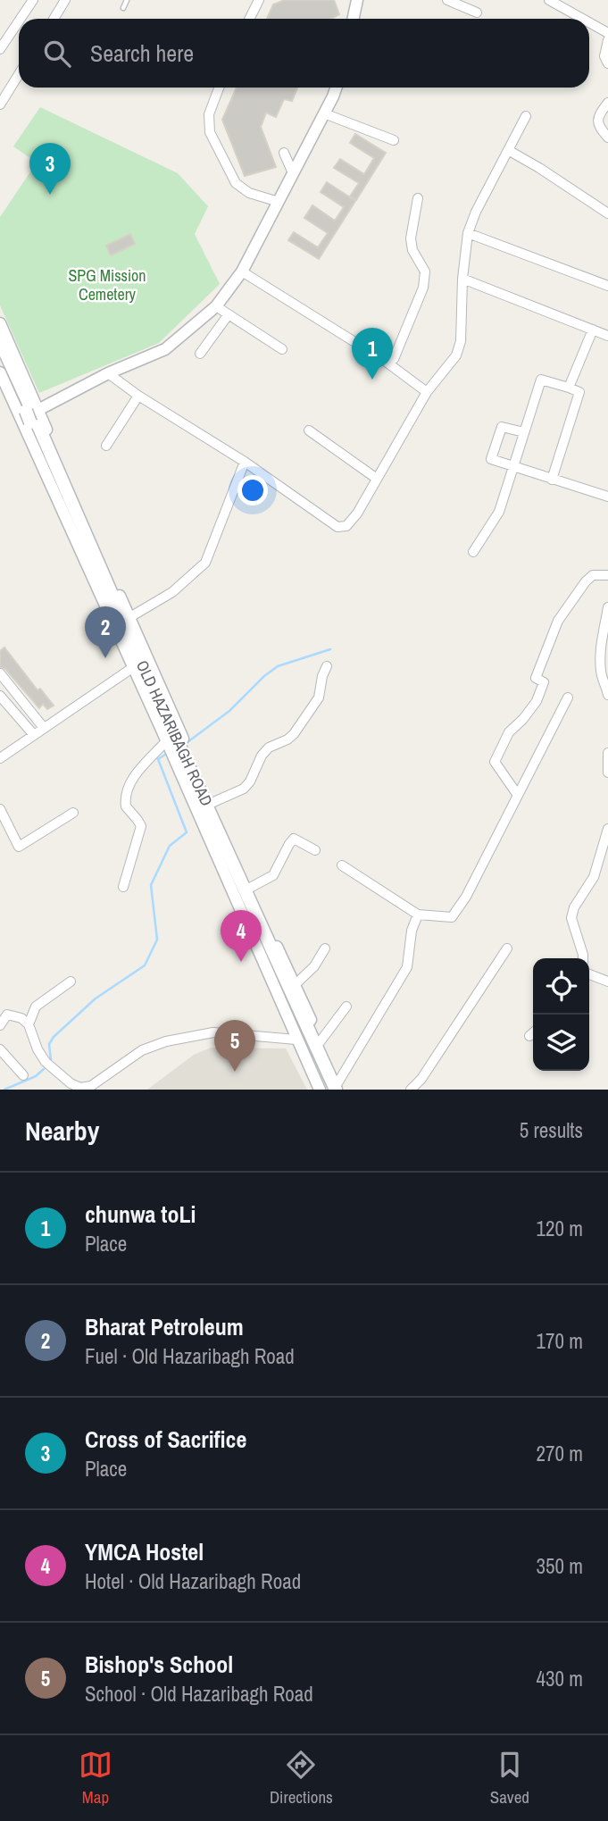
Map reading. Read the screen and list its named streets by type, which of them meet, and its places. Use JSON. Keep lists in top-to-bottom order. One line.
{"streets":{"main road":["OLD HAZARIBAGH ROAD"]},"parks":["SPG Mission Cemetery"],"page":{"search":"Search here","pins":["3","1","2","4","5"],"heading":["Nearby","5 results"],"list":[{"mark":"1","name":"chunwa toLi","note":"Place","value":"120 m"},{"mark":"2","name":"Bharat Petroleum","note":"Fuel · Old Hazaribagh Road","value":"170 m"},{"mark":"3","name":"Cross of Sacrifice","note":"Place","value":"270 m"},{"mark":"4","name":"YMCA Hostel","note":"Hotel · Old Hazaribagh Road","value":"350 m"},{"mark":"5","name":"Bishop's School","note":"School · Old Hazaribagh Road","value":"430 m"}],"nav":["Map","Directions","Saved"]}}
